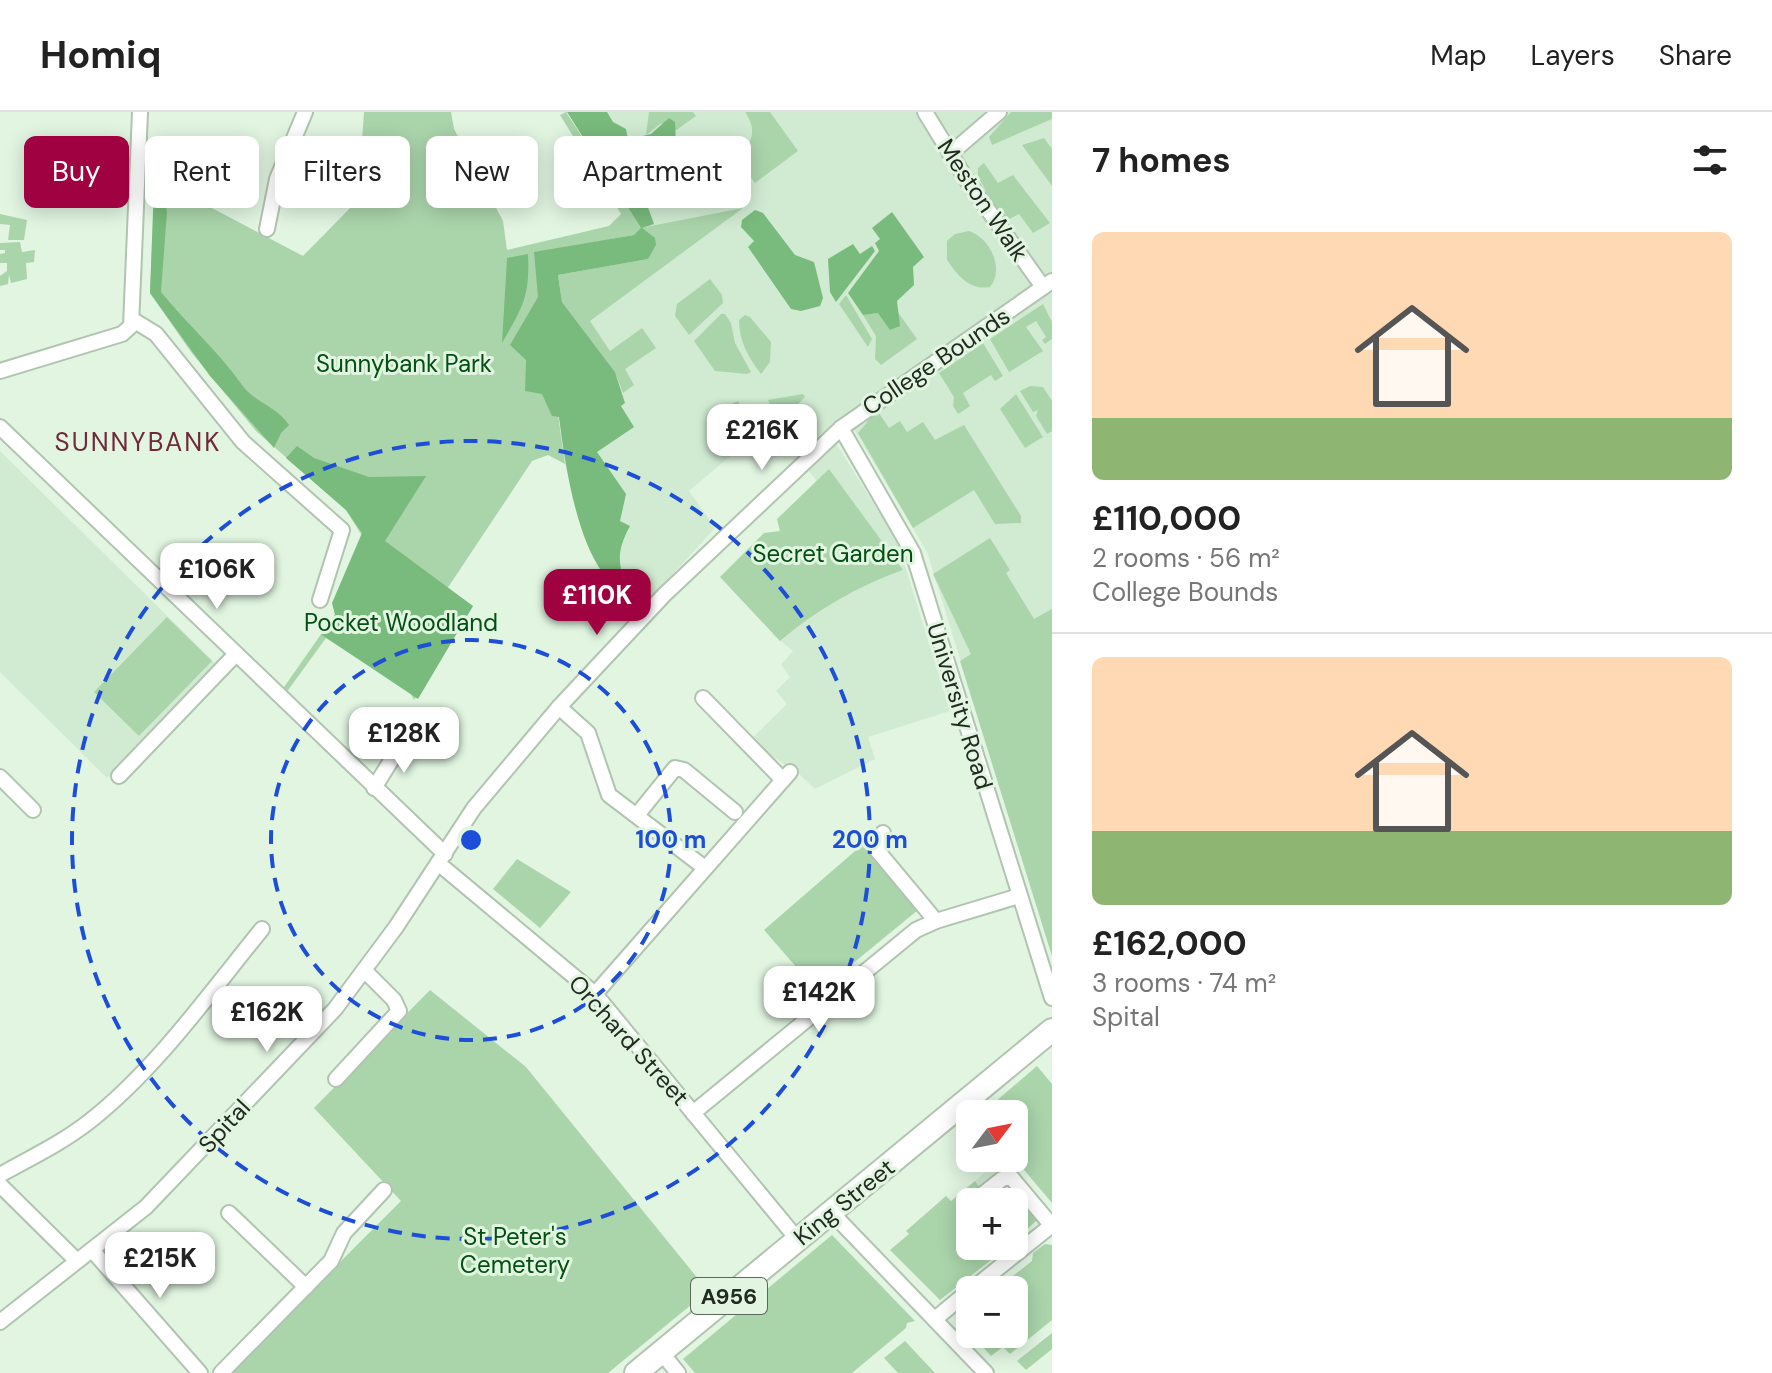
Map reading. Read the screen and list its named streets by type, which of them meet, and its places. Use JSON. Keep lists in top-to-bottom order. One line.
{"streets":{"main road":["King Street","A956"],"street":["Meston Walk","College Bounds","University Road","Orchard Street","Spital"]},"crossings":[["Meston Walk","College Bounds"],["College Bounds","University Road"],["College Bounds","Spital"],["Orchard Street","Spital"],["Orchard Street","King Street"]],"districts":["SUNNYBANK"],"parks":["Sunnybank Park","Secret Garden","Pocket Woodland","St Peter's Cemetery"],"north":"top right","page":{"header":"Homiq","nav":["Map","Layers","Share"],"heading":"7 homes","chip":["Buy","Rent","Filters","New","Apartment"],"list":[{"name":"£110,000","note":"2 rooms · 56 m² · College Bounds"},{"name":"£162,000","note":"3 rooms · 74 m² · Spital"}],"price":["£216K","£106K","£110K","£128K","£142K","£162K","£215K"],"map_buttons":["+","−"]},"rings":["100 m","200 m"]}
